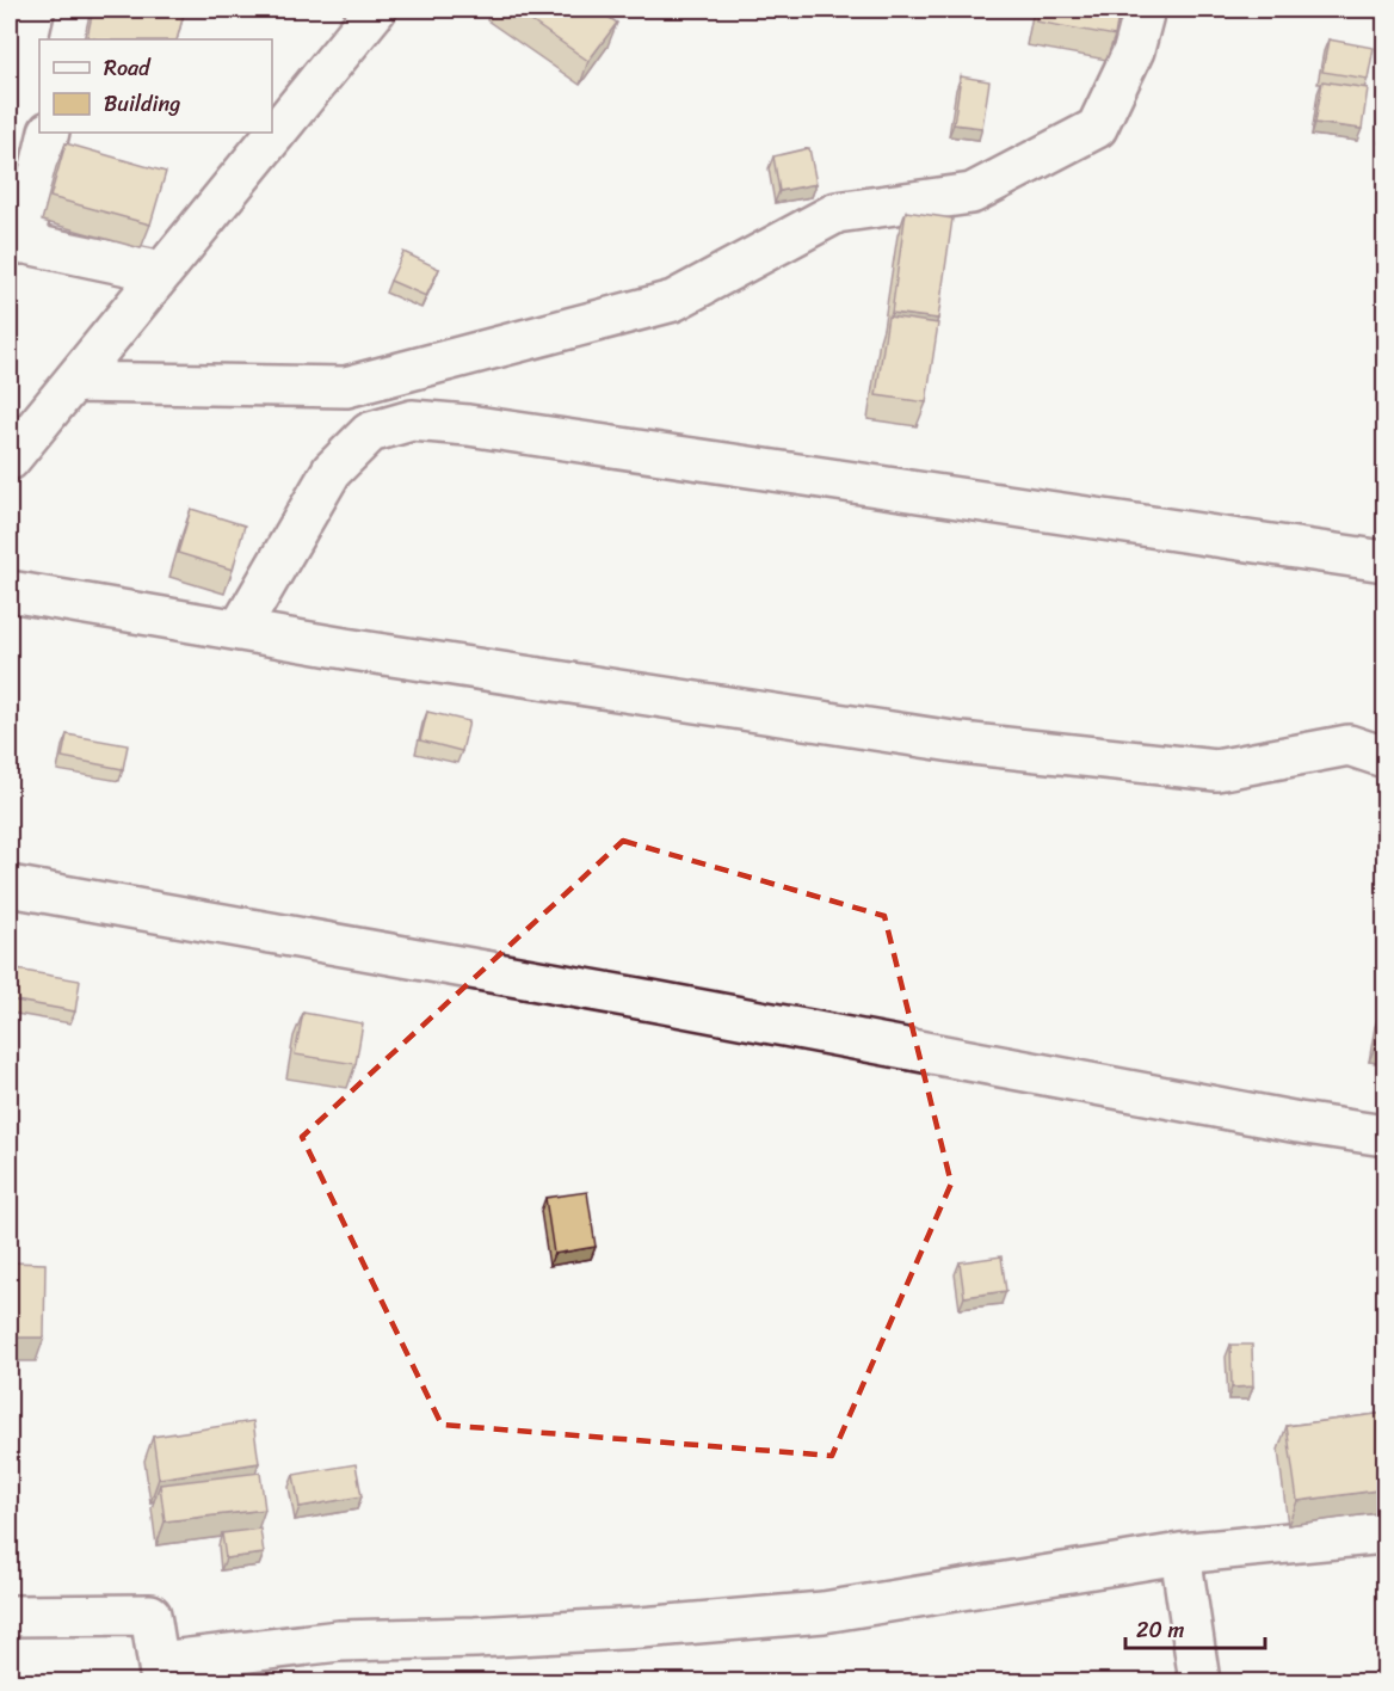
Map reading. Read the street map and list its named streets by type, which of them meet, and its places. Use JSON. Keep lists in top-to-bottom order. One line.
{"legend":["Road","Building"],"scale_bar":"20 m"}
